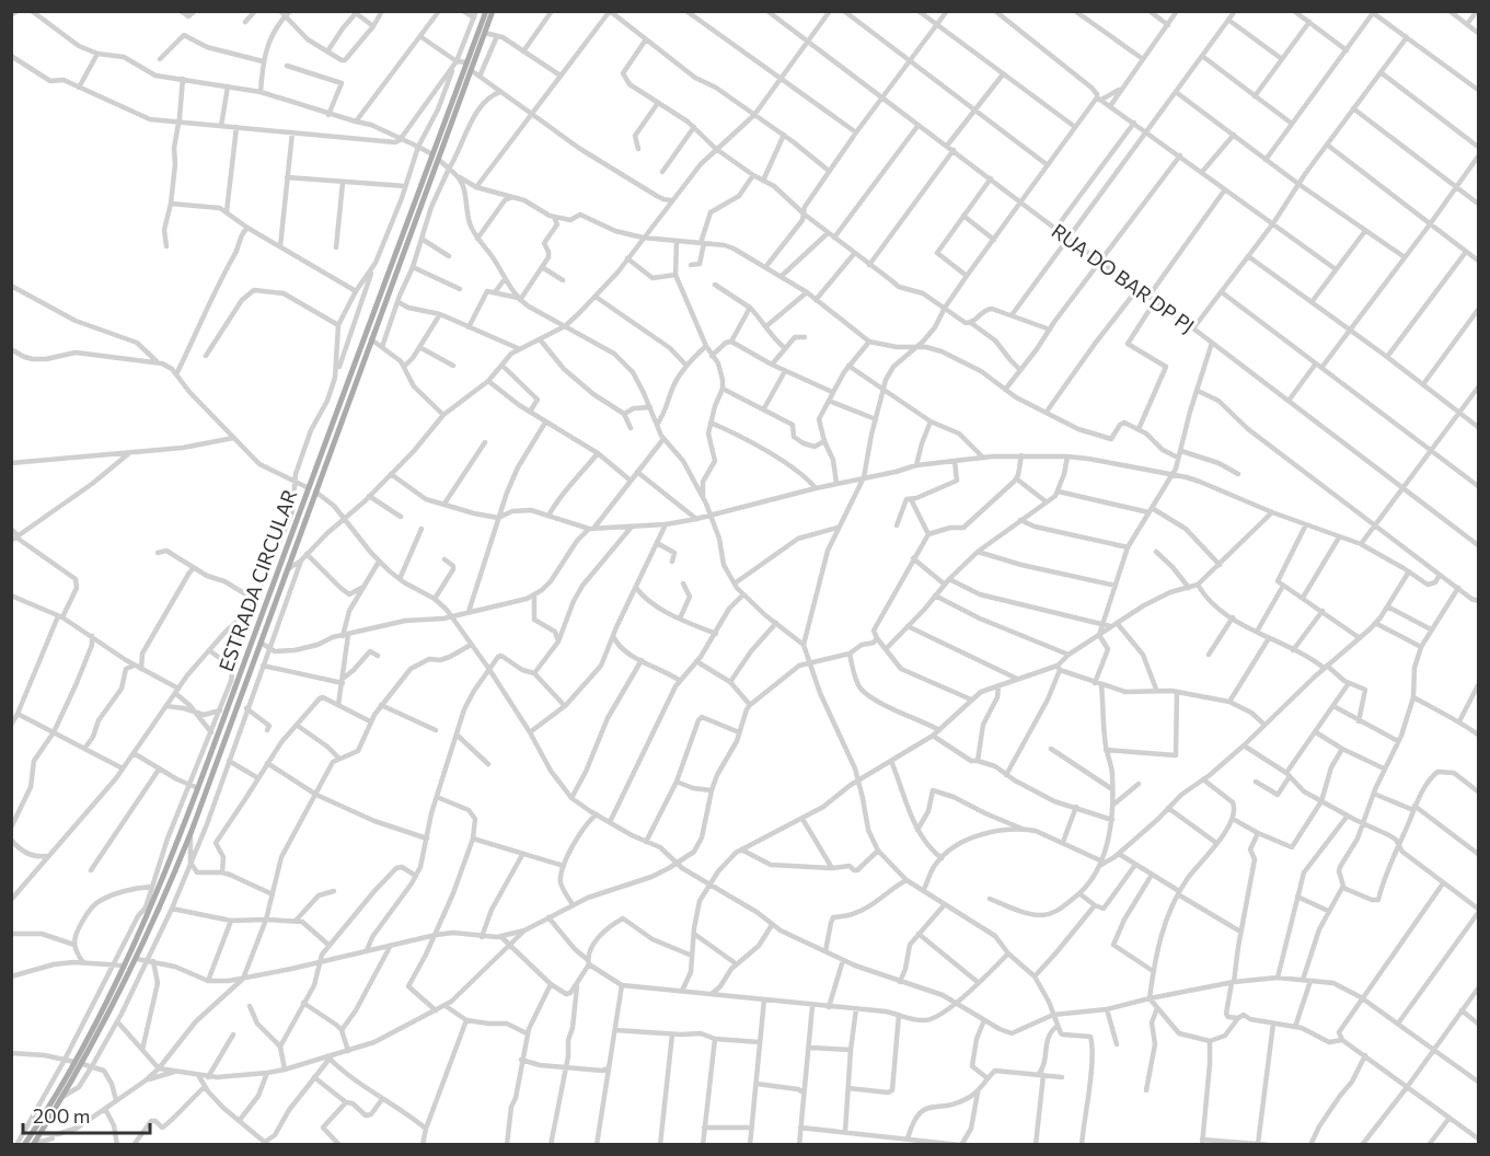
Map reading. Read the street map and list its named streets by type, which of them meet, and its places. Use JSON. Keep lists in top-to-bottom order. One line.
{"streets":{"main road":["ESTRADA CIRCULAR"],"street":["RUA DO BAR DP PJ"]},"scale_bar":"200 m"}
